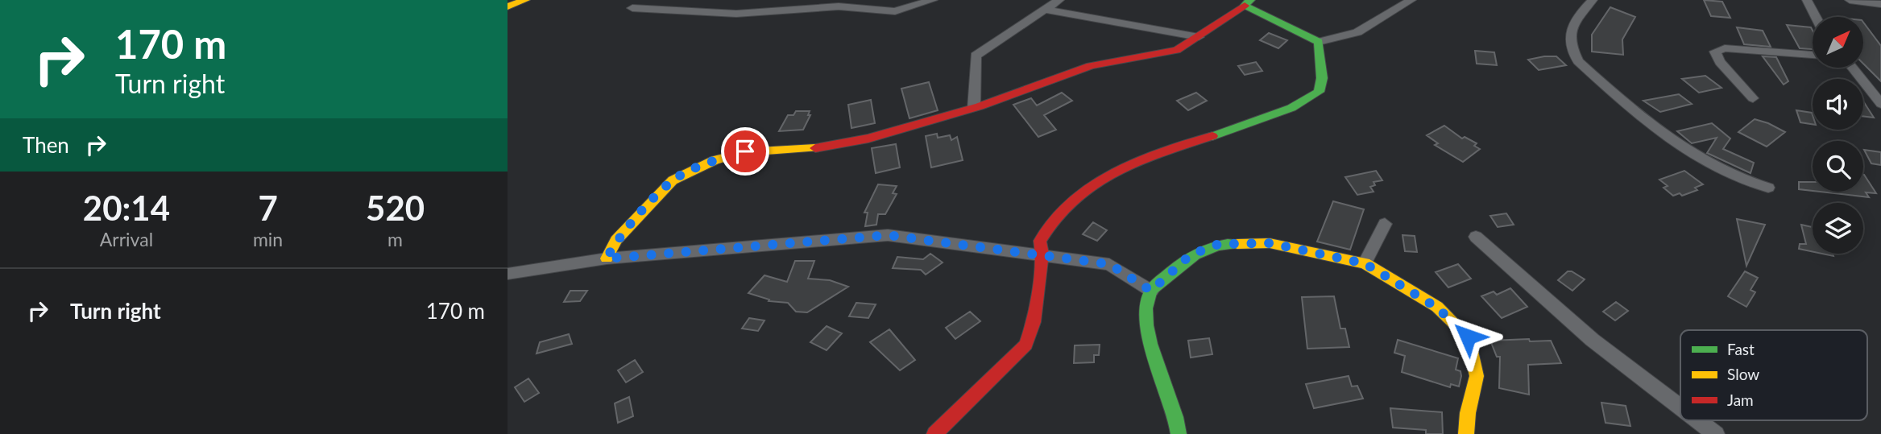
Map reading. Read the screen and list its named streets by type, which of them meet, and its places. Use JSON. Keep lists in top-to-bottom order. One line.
{"legend":["Fast","Slow","Jam"],"north":"top right","page":{"turn":["170 m","Turn right"],"then":"Then","eta":["20:14","Arrival","7","min","520","m"],"list":[{"name":"Turn right","value":"170 m"}]}}
